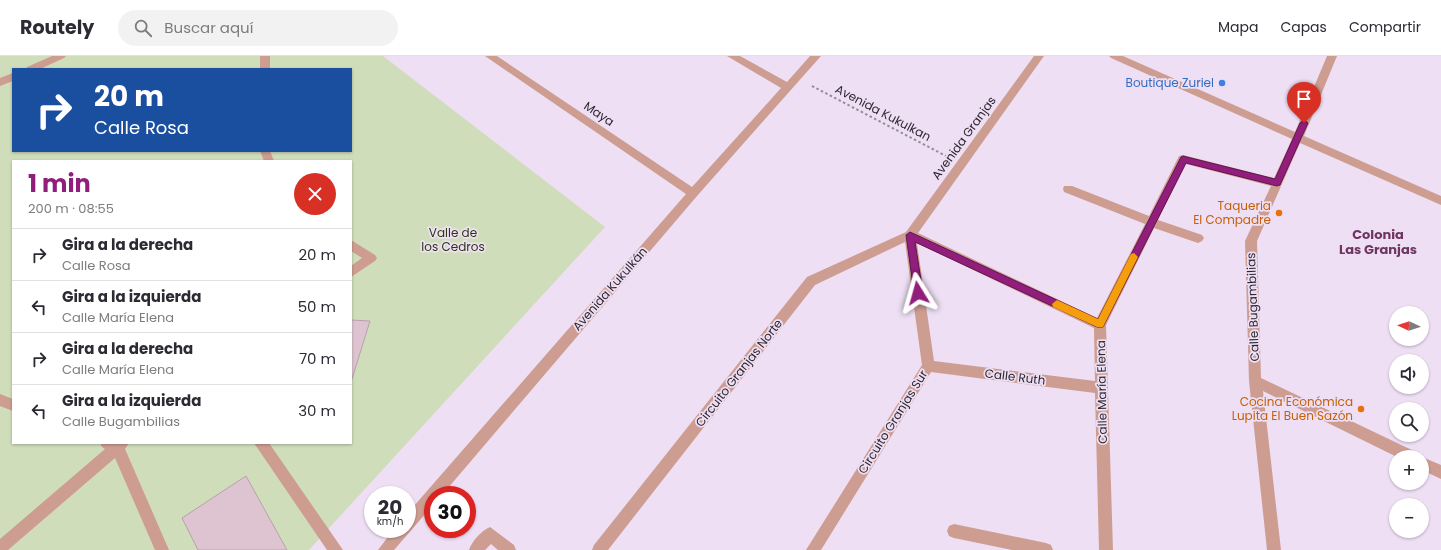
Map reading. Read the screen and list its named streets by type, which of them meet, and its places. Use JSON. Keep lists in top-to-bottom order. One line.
{"streets":{"street":["Maya","Avenida Granjas","Avenida Kukulkán","Calle Bugambilias","Circuito Granjas Norte","Calle Ruth","Calle María Elena","Circuito Granjas Sur"],"path":["Avenida Kukulkan"]},"crossings":[["Avenida Kukulkan","Avenida Granjas"],["Avenida Kukulkan","Avenida Kukulkán"],["Maya","Avenida Kukulkán"],["Avenida Granjas","Circuito Granjas Norte"],["Avenida Granjas","Circuito Granjas Sur"],["Calle Bugambilias","Calle María Elena"],["Circuito Granjas Norte","Circuito Granjas Sur"],["Calle Ruth","Calle María Elena"],["Calle Ruth","Circuito Granjas Sur"]],"districts":["Colonia Las Granjas"],"parks":["Valle de los Cedros"],"places":["Boutique Zuriel","Taqueria El Compadre","Cocina Económica Lupita El Buen Sazón"],"north":"left","page":{"header":"Routely","search":"Buscar aquí","nav":["Mapa","Capas","Compartir"],"turn":["20 m","Calle Rosa"],"heading":["1 min","200 m · 08:55"],"list":[{"name":"Gira a la derecha","note":"Calle Rosa","value":"20 m"},{"name":"Gira a la izquierda","note":"Calle María Elena","value":"50 m"},{"name":"Gira a la derecha","note":"Calle María Elena","value":"70 m"},{"name":"Gira a la izquierda","note":"Calle Bugambilias","value":"30 m"}],"map_buttons":["+","−"],"speed":"20 km/h","limit":"30"}}
